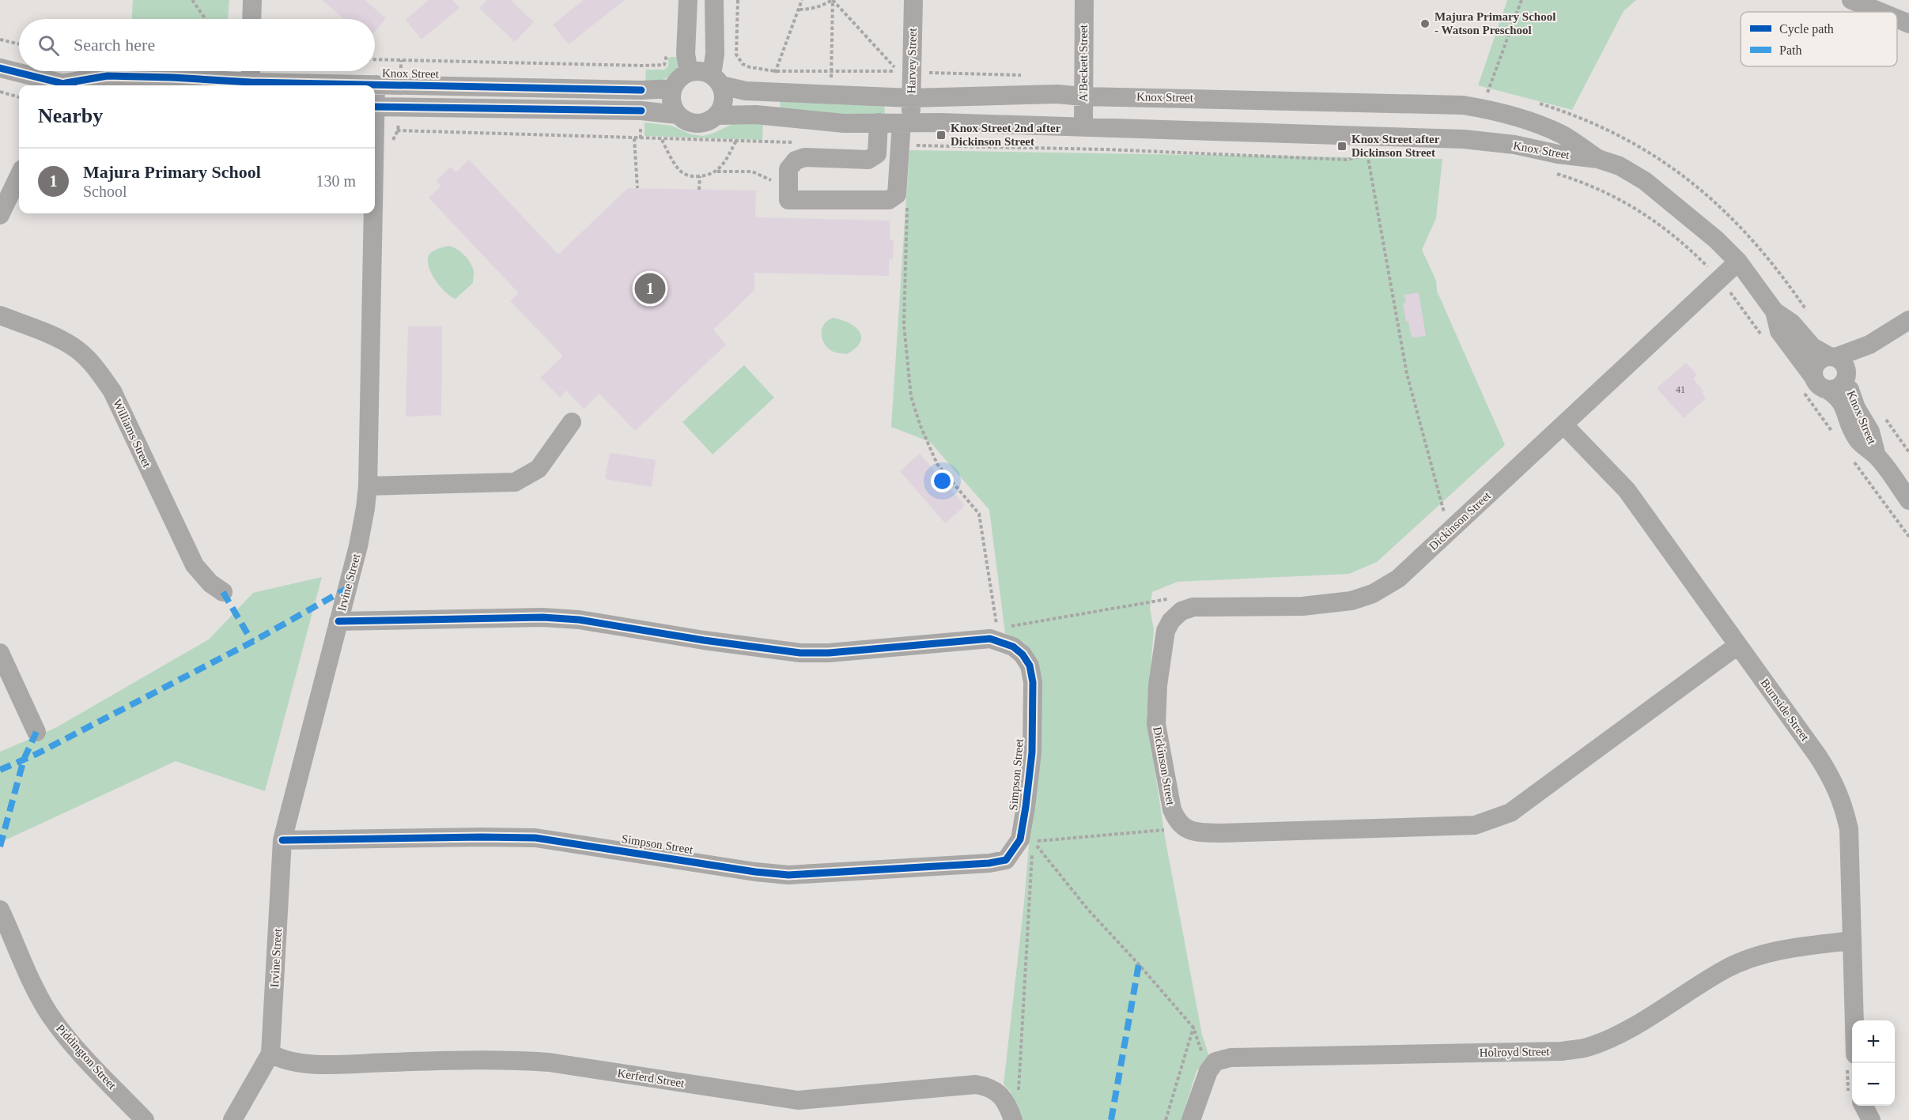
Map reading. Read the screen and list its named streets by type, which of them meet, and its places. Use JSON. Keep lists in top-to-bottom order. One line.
{"streets":{"street":["Harvey Street","A'Beckett Street","Knox Street","Williams Street","Dickinson Street","Irvine Street","Burnside Street","Simpson Street","Holroyd Street","Piddington Street","Kerferd Street"]},"crossings":[["Harvey Street","Knox Street"],["A'Beckett Street","Knox Street"],["Knox Street","Dickinson Street"],["Knox Street","Irvine Street"],["Dickinson Street","Burnside Street"],["Irvine Street","Simpson Street"],["Irvine Street","Kerferd Street"],["Burnside Street","Holroyd Street"]],"places":{"other":["Majura Primary School - Watson Preschool"],"transit":["Knox Street 2nd after Dickinson Street","Knox Street after Dickinson Street"]},"house_numbers":["41"],"legend":["Cycle path","Path"],"page":{"search":"Search here","heading":"Nearby","list":[{"mark":"1","name":"Majura Primary School","note":"School","value":"130 m"}],"pins":"1","map_buttons":["+","−"]}}
